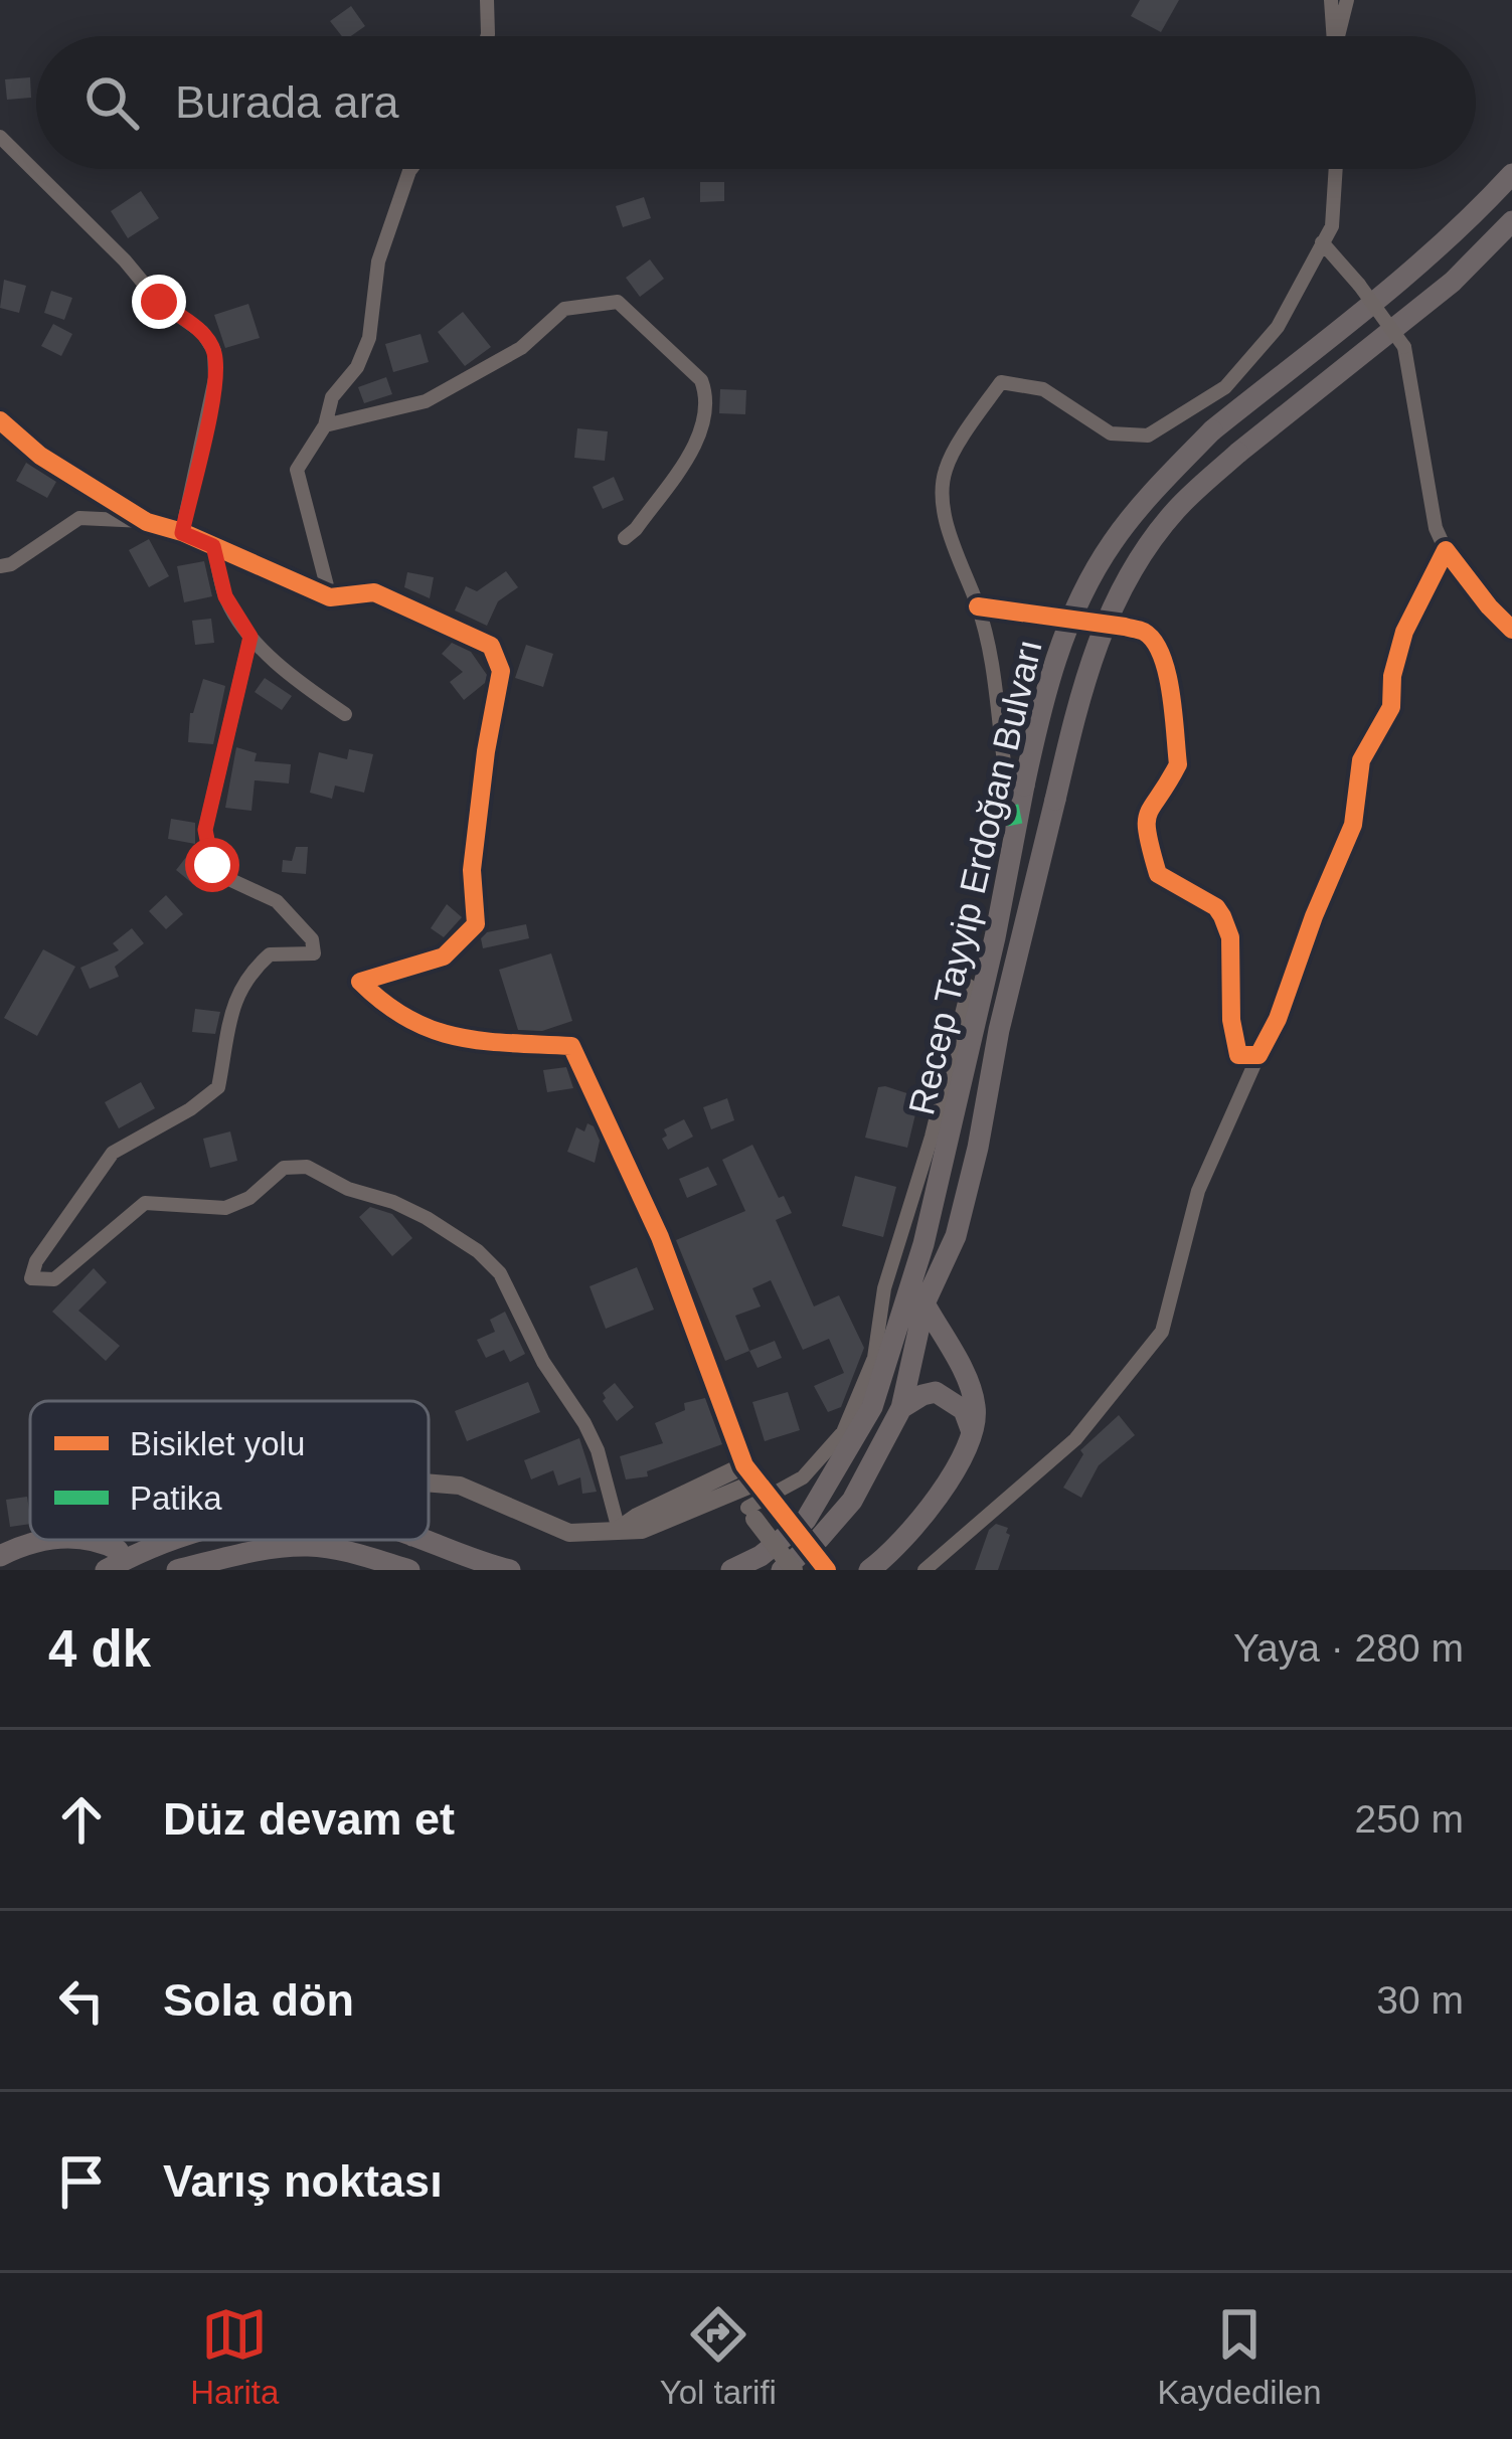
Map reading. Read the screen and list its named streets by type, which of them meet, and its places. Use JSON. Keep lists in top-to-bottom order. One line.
{"streets":{"main road":["Recep Tayyip Erdoğan Bulvarı"]},"legend":["Bisiklet yolu","Patika"],"page":{"search":"Burada ara","heading":["4 dk","Yaya · 280 m"],"list":[["Düz devam et","250 m"],["Sola dön","30 m"],"Varış noktası"],"nav":["Harita","Yol tarifi","Kaydedilen"]}}
